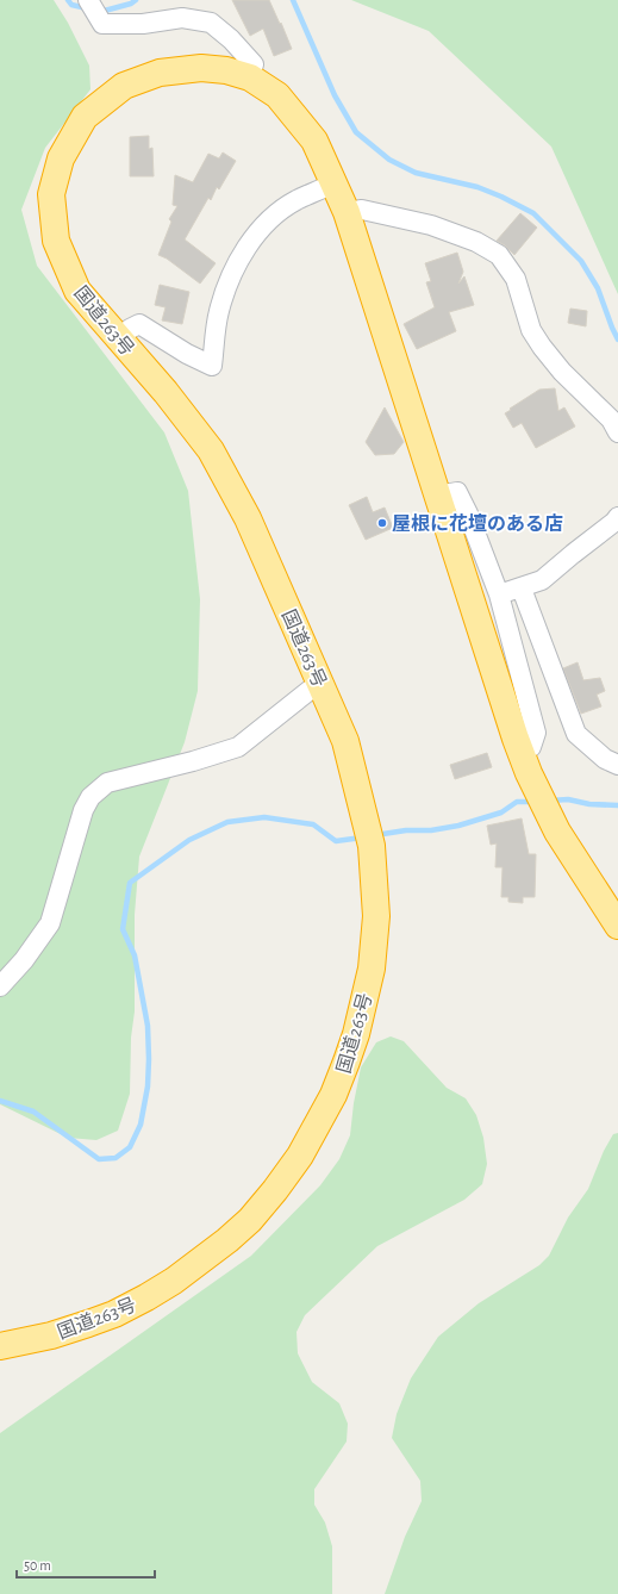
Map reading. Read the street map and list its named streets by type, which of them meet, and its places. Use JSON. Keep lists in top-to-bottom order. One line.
{"streets":{"highway":["国道263号"]},"places":["屋根に花壇のある店"],"scale_bar":"50 m"}
